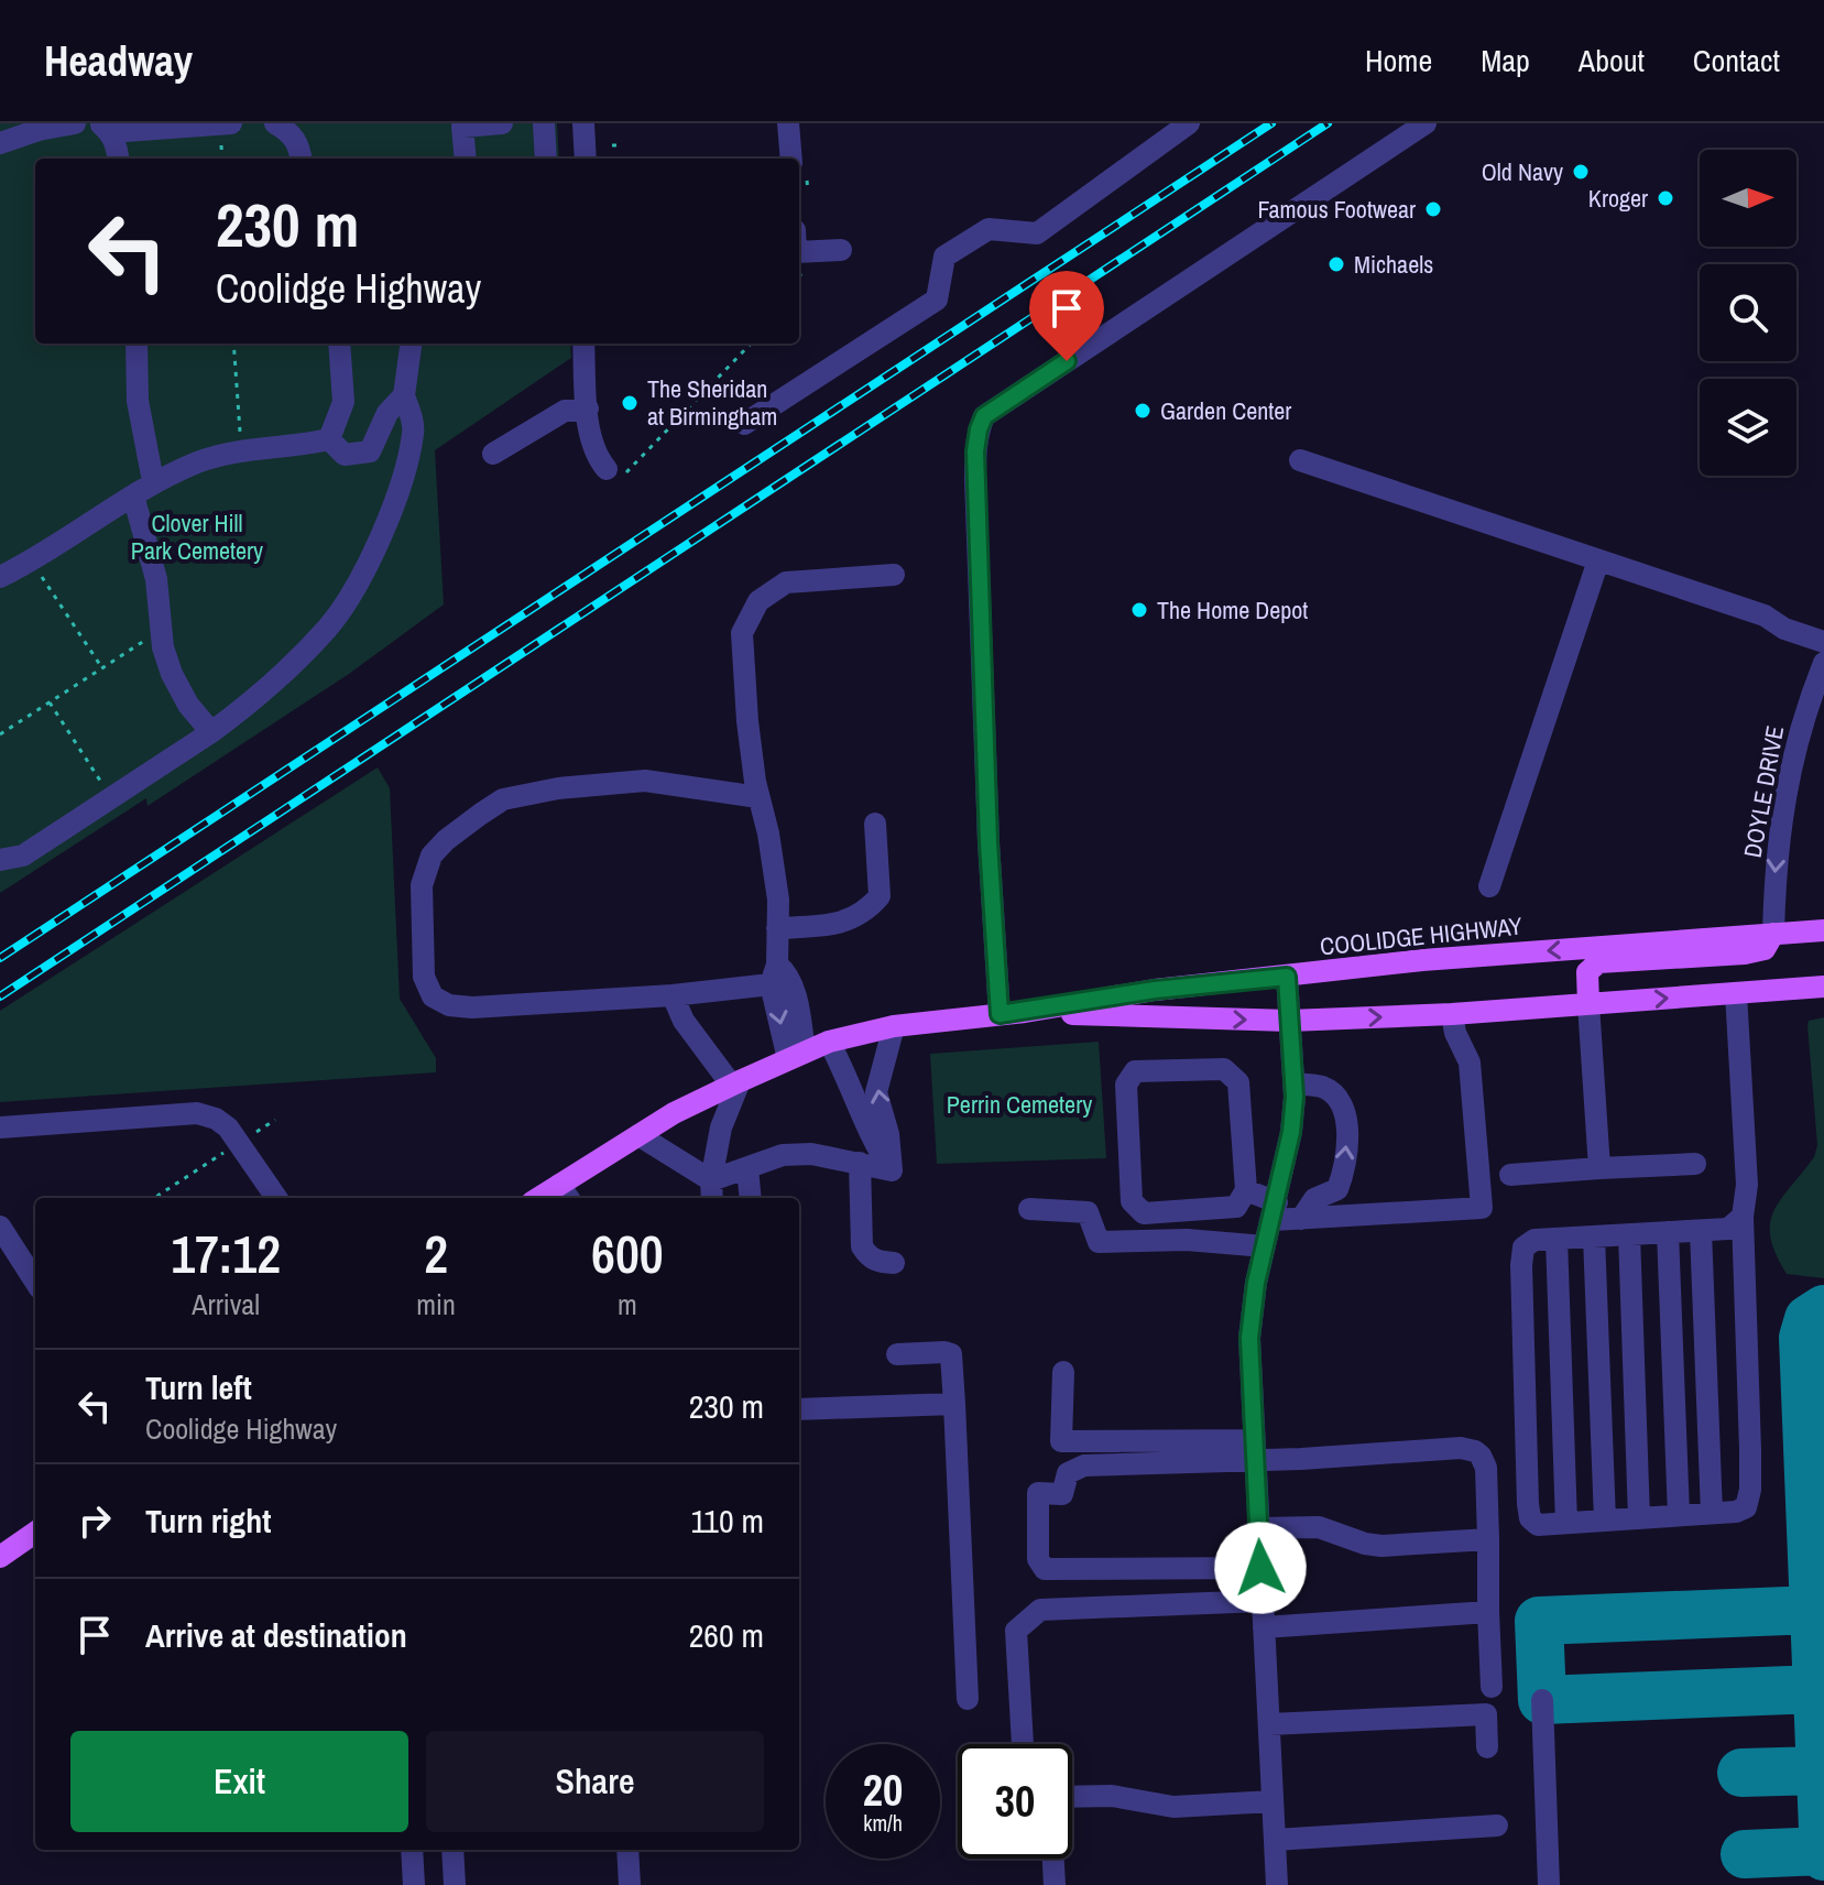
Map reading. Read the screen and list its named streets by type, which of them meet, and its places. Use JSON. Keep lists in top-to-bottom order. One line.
{"streets":{"main road":["COOLIDGE HIGHWAY"],"street":["DOYLE DRIVE"]},"crossings":[["DOYLE DRIVE","COOLIDGE HIGHWAY"]],"one_way":["DOYLE DRIVE"],"parks":["Clover Hill Park Cemetery","Perrin Cemetery"],"places":["Old Navy","Kroger","Famous Footwear","Michaels","The Sheridan at Birmingham","Garden Center","The Home Depot"],"north":"right","page":{"header":"Headway","nav":["Home","Map","About","Contact"],"turn":["230 m","Coolidge Highway"],"eta":["17:12","Arrival","2","min","600","m"],"list":[{"name":"Turn left","note":"Coolidge Highway","value":"230 m"},{"name":"Turn right","value":"110 m"},{"name":"Arrive at destination","value":"260 m"}],"buttons":["Exit","Share"],"speed":"20 km/h","limit":"30"}}
